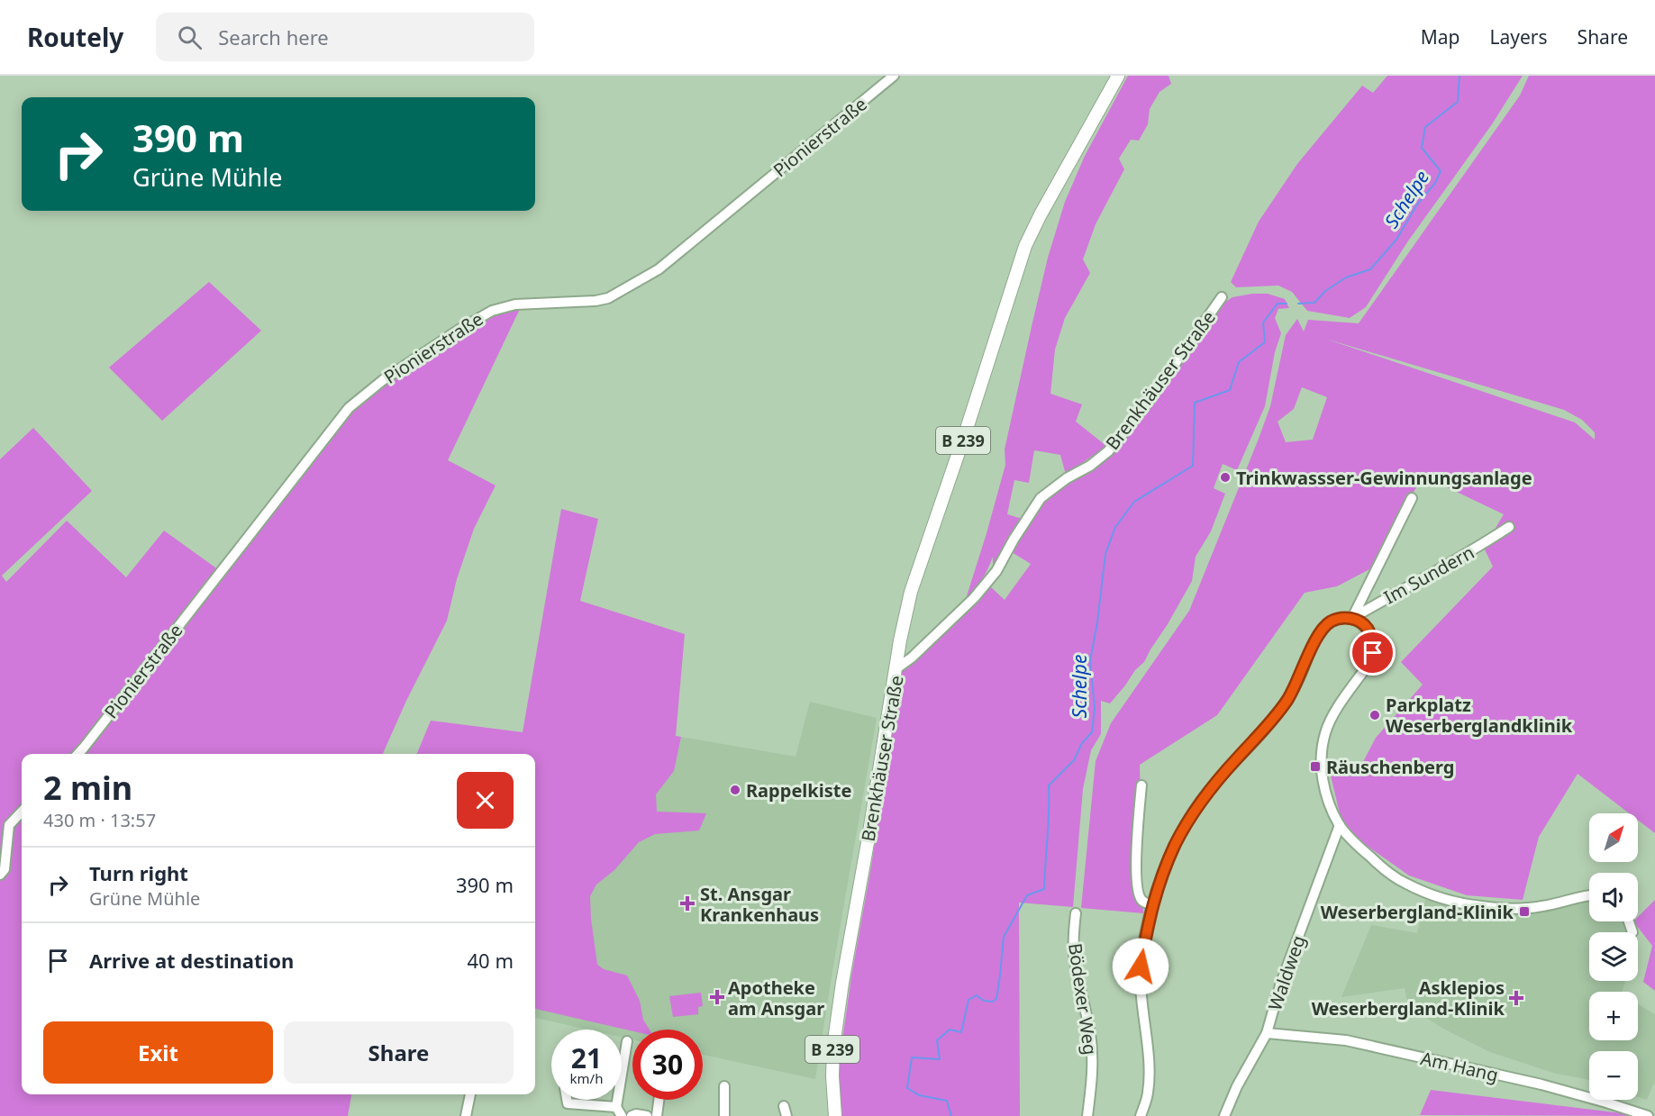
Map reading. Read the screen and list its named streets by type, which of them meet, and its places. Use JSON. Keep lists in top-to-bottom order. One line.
{"streets":{"main road":["Brenkhäuser Straße","B 239"],"street":["Pionierstraße","Im Sundern","Waldweg","Bödexer Weg","Am Hang"]},"crossings":[["Brenkhäuser Straße","B 239"],["Waldweg","Am Hang"]],"water":["Schelpe"],"places":{"other":["Trinkwassser-Gewinnungsanlage","Parkplatz Weserberglandklinik","Rappelkiste"],"transit":["Räuschenberg","Weserbergland-Klinik"],"health":["St. Ansgar Krankenhaus","Apotheke am Ansgar","Asklepios Weserbergland-Klinik"]},"north":"top right","page":{"header":"Routely","search":"Search here","nav":["Map","Layers","Share"],"turn":["390 m","Grüne Mühle"],"heading":["2 min","430 m · 13:57"],"map_buttons":["+","−"],"list":[{"name":"Turn right","note":"Grüne Mühle","value":"390 m"},{"name":"Arrive at destination","value":"40 m"}],"buttons":["Exit","Share"],"speed":"21 km/h","limit":"30"}}
